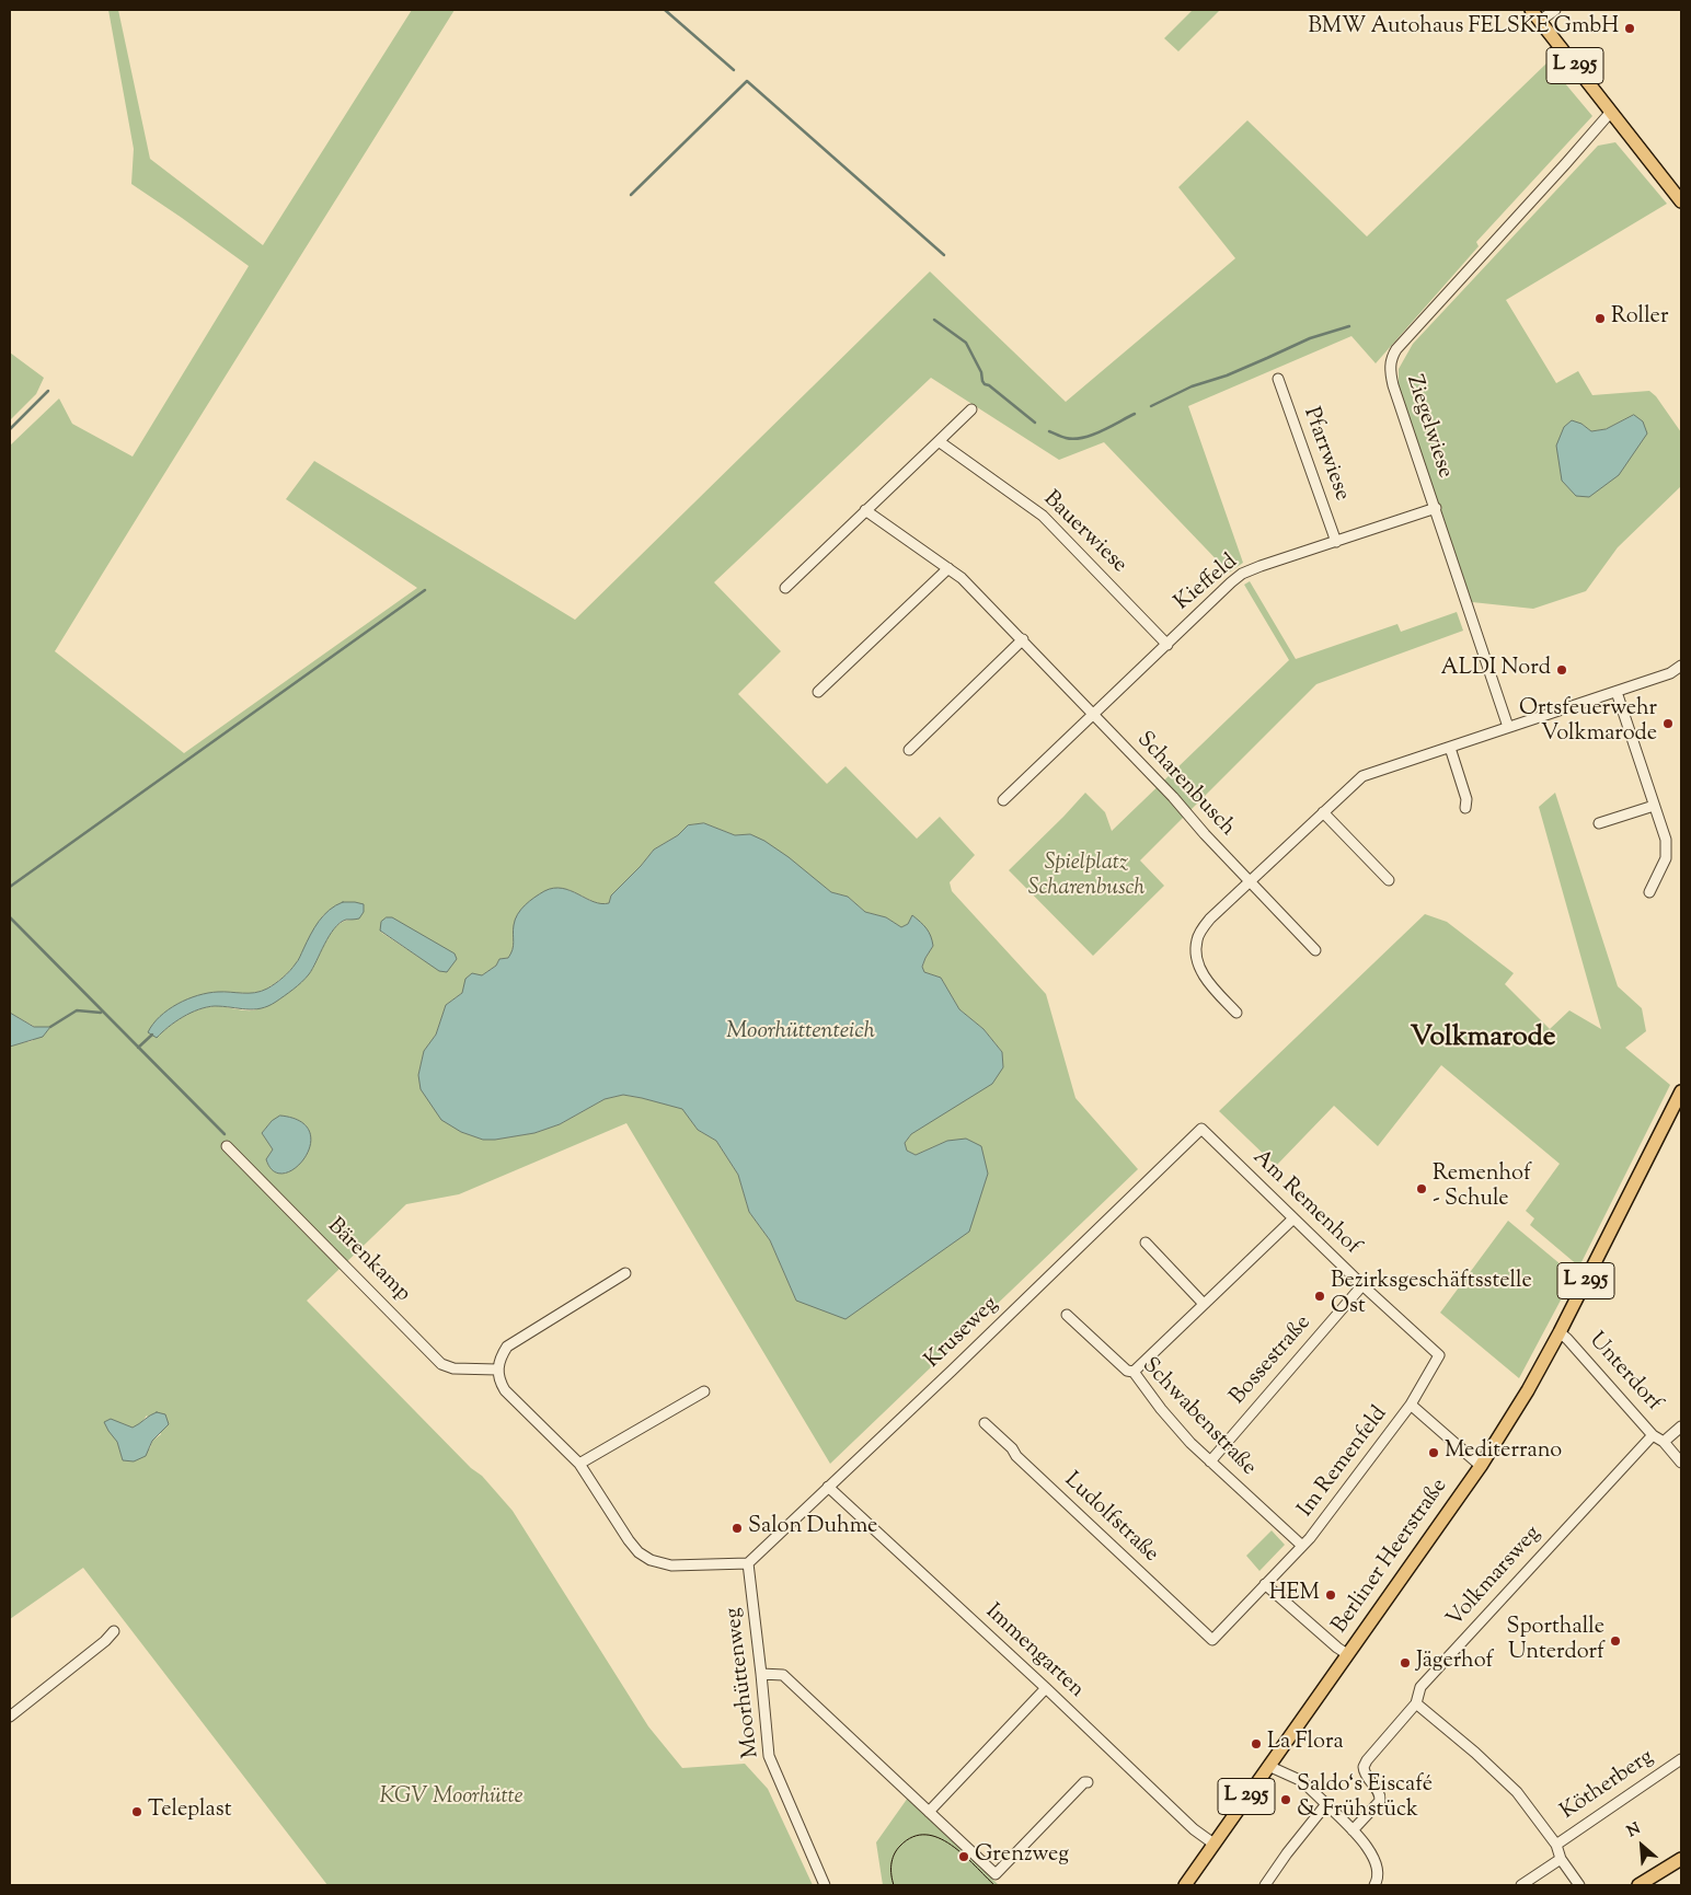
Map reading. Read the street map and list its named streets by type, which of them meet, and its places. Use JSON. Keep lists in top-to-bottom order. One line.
{"streets":{"main road":["L 295","Berliner Heerstraße"],"street":["Ziegelwiese","Pfarrwiese","Bauerwiese","Kieffeld","Scharenbusch","Am Remenhof","Bärenkamp","Kruseweg","Bossestraße","Unterdorf","Schwabenstraße","Im Remenfeld","Ludolfstraße","Volkmarsweg","Immengarten","Moorhüttenweg","Kötherberg"]},"crossings":[["L 295","Ziegelwiese"],["Ziegelwiese","Kieffeld"],["Pfarrwiese","Kieffeld"],["Bauerwiese","Kieffeld"],["Kieffeld","Scharenbusch"],["Am Remenhof","Kruseweg"],["Am Remenhof","Bossestraße"],["Am Remenhof","Im Remenfeld"],["Kruseweg","Immengarten"],["Kruseweg","Moorhüttenweg"],["Bossestraße","Schwabenstraße"],["Unterdorf","Berliner Heerstraße"],["Unterdorf","Volkmarsweg"],["Schwabenstraße","Im Remenfeld"],["Im Remenfeld","Ludolfstraße"],["Im Remenfeld","Berliner Heerstraße"],["Berliner Heerstraße","Immengarten"]],"districts":["Volkmarode"],"water":["Moorhüttenteich"],"parks":["Spielplatz Scharenbusch","KGV Moorhütte"],"places":["BMW Autohaus FELSKE GmbH","Roller","ALDI Nord","Ortsfeuerwehr Volkmarode","Remenhof - Schule","Bezirksgeschäftsstelle Ost","Mediterrano","Salon Duhme","HEM","Sporthalle Unterdorf","Jägerhof","La Flora","Saldo‘s Eiscafé & Frühstück","Teleplast","Grenzweg"],"north":"top left"}
